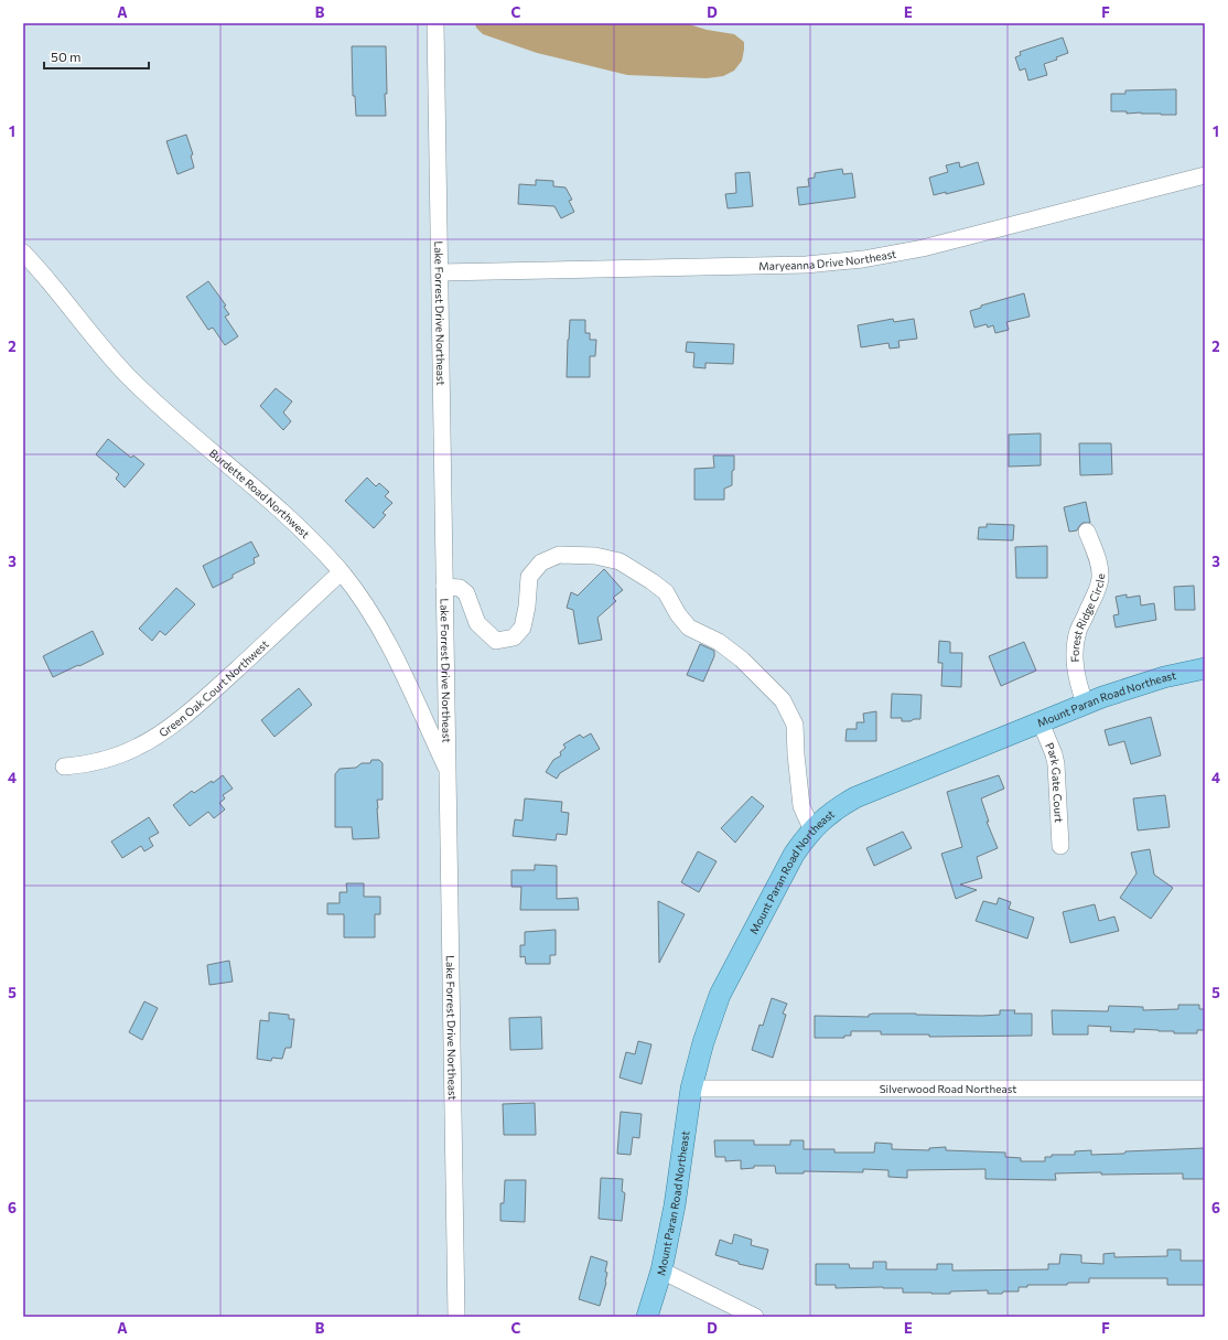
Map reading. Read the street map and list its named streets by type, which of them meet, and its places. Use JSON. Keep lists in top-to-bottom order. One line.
{"streets":{"main road":["Mount Paran Road Northeast"],"street":["Maryeanna Drive Northeast","Lake Forrest Drive Northeast","Burdette Road Northwest","Forest Ridge Circle","Green Oak Court Northwest","Park Gate Court","Silverwood Road Northeast"]},"crossings":[["Maryeanna Drive Northeast","Lake Forrest Drive Northeast"],["Lake Forrest Drive Northeast","Burdette Road Northwest"],["Burdette Road Northwest","Green Oak Court Northwest"],["Forest Ridge Circle","Mount Paran Road Northeast"],["Mount Paran Road Northeast","Park Gate Court"],["Mount Paran Road Northeast","Silverwood Road Northeast"]],"scale_bar":"50 m","grid":{"columns":["A","B","C","D","E","F"],"rows":["1","2","3","4","5","6"]}}
